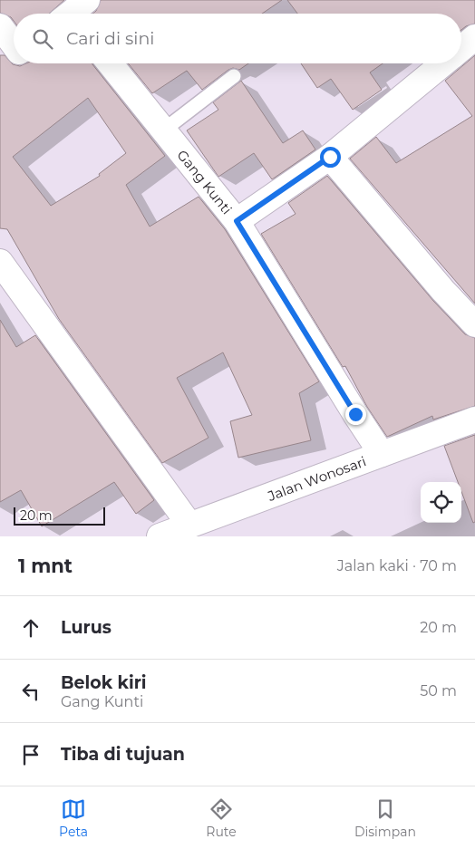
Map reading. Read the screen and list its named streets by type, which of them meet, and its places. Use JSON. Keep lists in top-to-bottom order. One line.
{"streets":{"main road":["Gang Kunti","Jalan Wonosari"]},"crossings":[["Gang Kunti","Jalan Wonosari"]],"scale_bar":"20 m","page":{"search":"Cari di sini","scale":"20 m","heading":["1 mnt","Jalan kaki · 70 m"],"list":[["Lurus","20 m"],["Belok kiri","Gang Kunti","50 m"],"Tiba di tujuan"],"nav":["Peta","Rute","Disimpan"]}}
